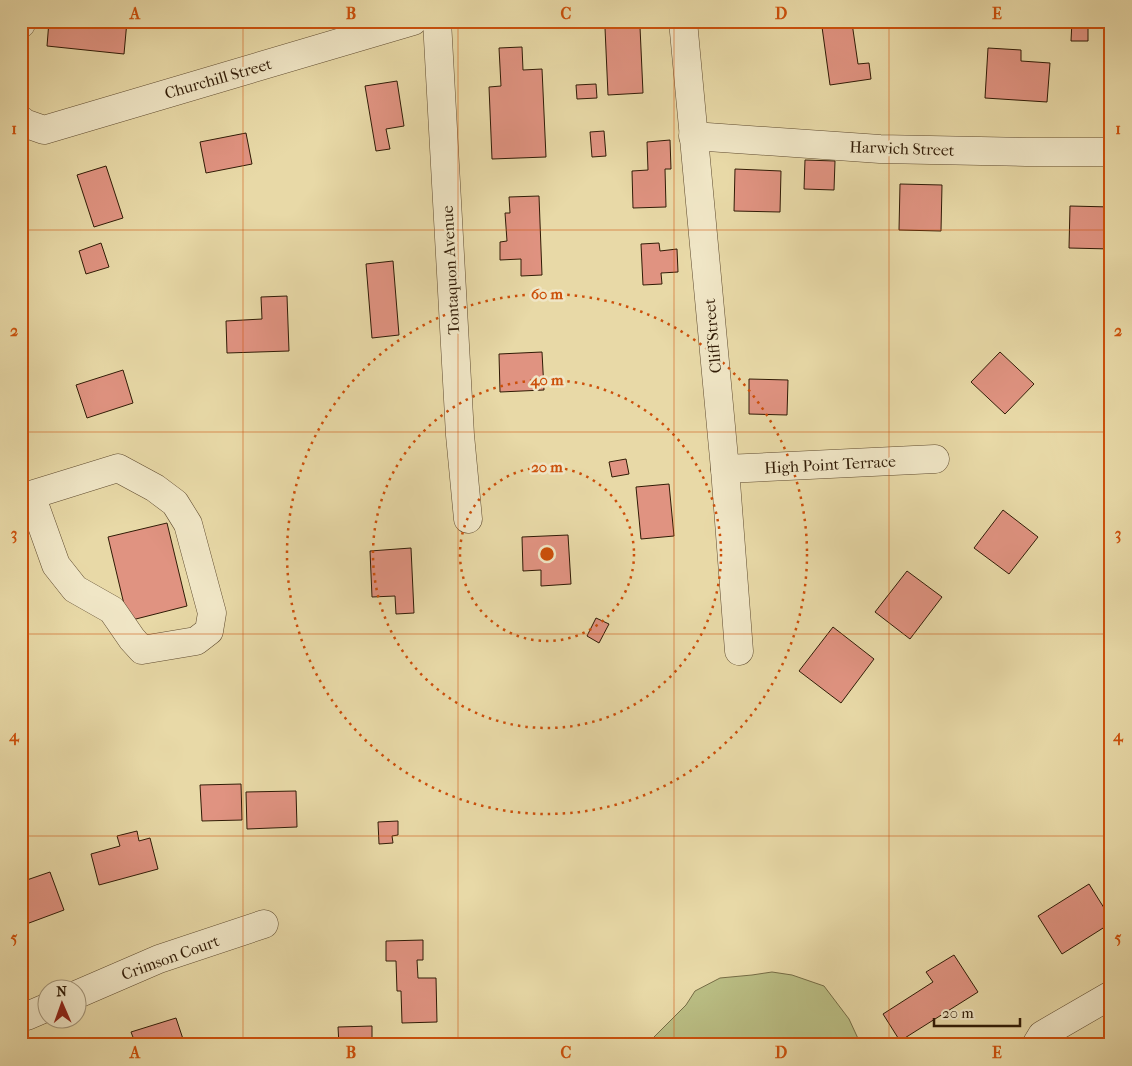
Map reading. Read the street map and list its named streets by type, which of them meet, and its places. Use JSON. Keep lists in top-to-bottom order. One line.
{"streets":{"street":["Churchill Street","Harwich Street","Tontaquon Avenue","Cliff Street","High Point Terrace","Crimson Court"]},"crossings":[["Harwich Street","Cliff Street"],["Cliff Street","High Point Terrace"]],"scale_bar":"20 m","north":"top","grid":{"columns":["A","B","C","D","E"],"rows":["1","2","3","4","5"]},"rings":["60 m","40 m","20 m"]}
